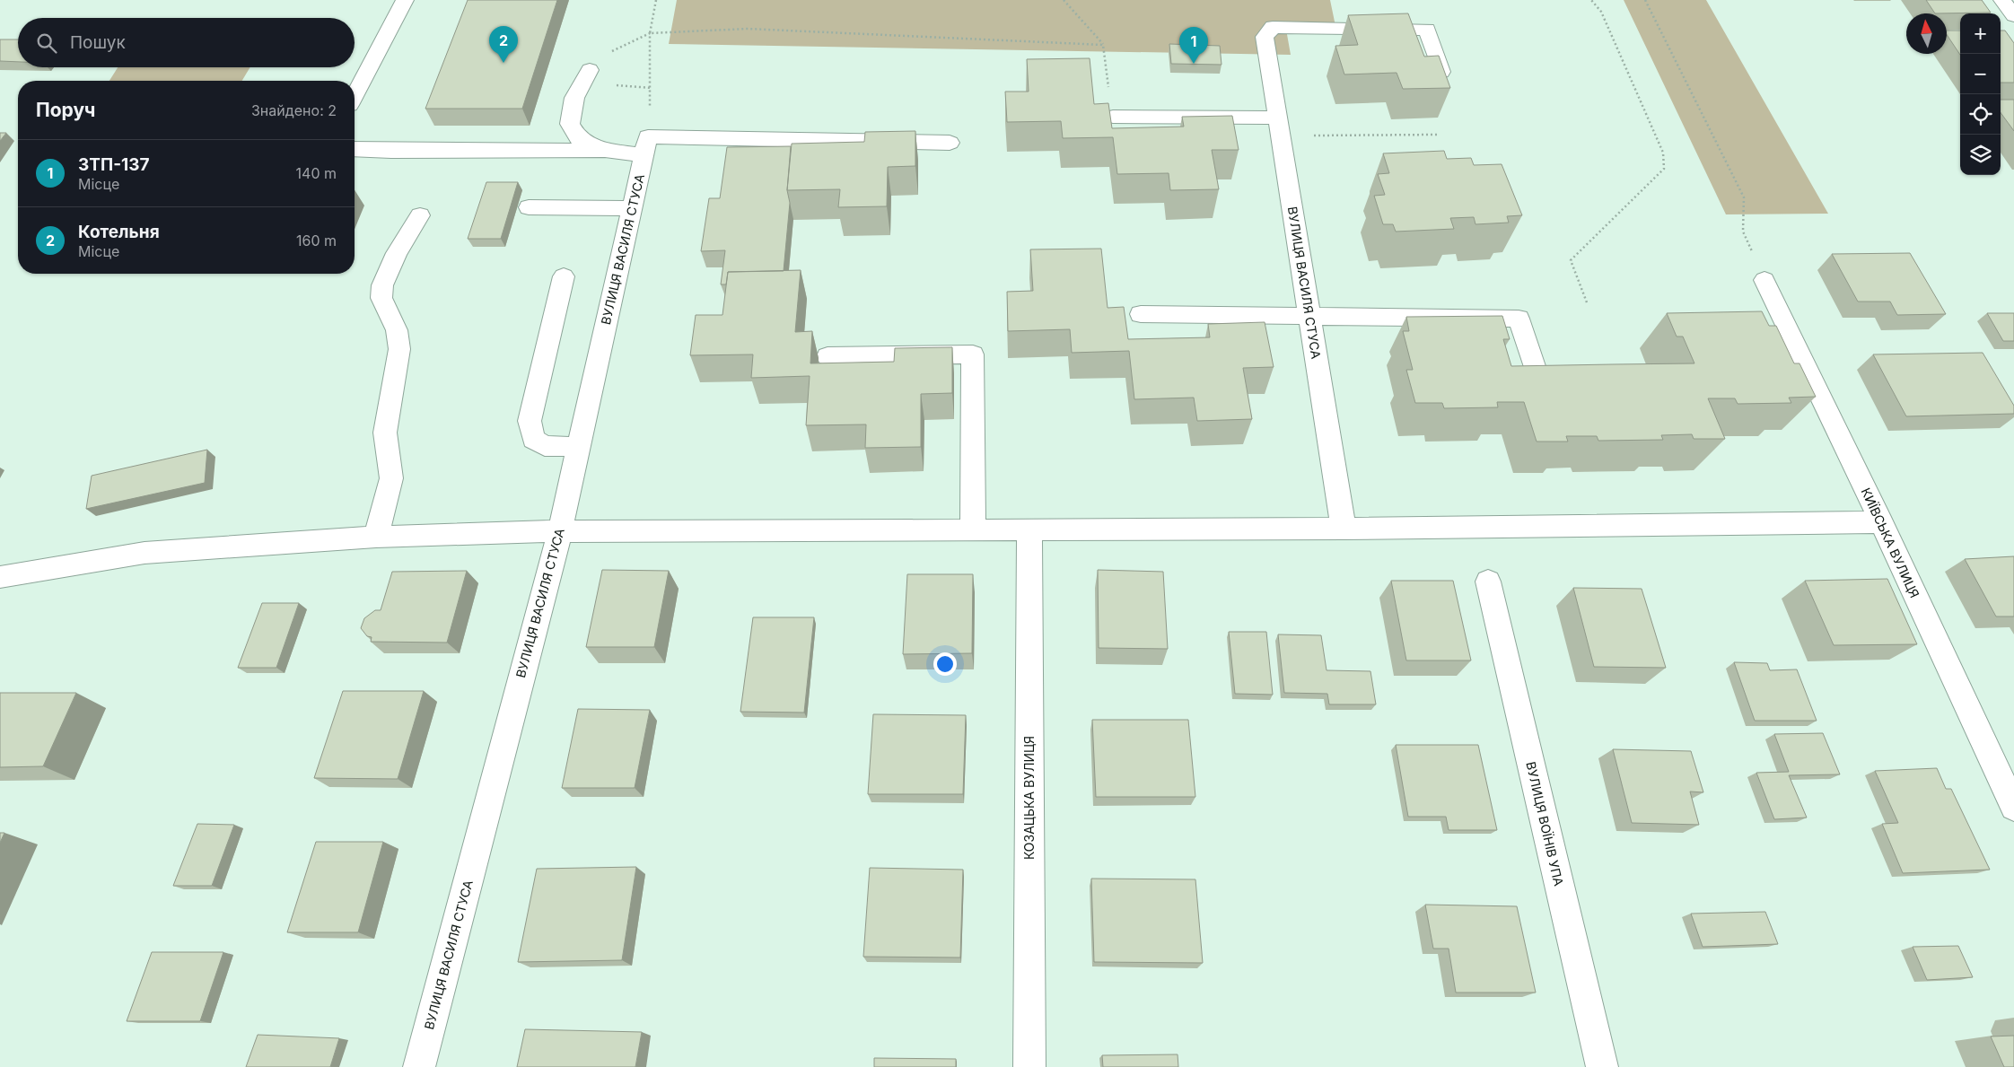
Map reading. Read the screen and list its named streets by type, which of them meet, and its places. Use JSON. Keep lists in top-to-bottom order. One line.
{"streets":{"street":["ВУЛИЦЯ ВАСИЛЯ СТУСА","КИЇВСЬКА ВУЛИЦЯ","КОЗАЦЬКА ВУЛИЦЯ","ВУЛИЦЯ ВОЇНІВ УПА"]},"north":"top","page":{"map_buttons":["+","−"],"search":"Пошук","pins":["2","1"],"heading":["Поруч","Знайдено: 2"],"list":[{"mark":"1","name":"ЗТП-137","note":"Місце","value":"140 m"},{"mark":"2","name":"Котельня","note":"Місце","value":"160 m"}]}}
